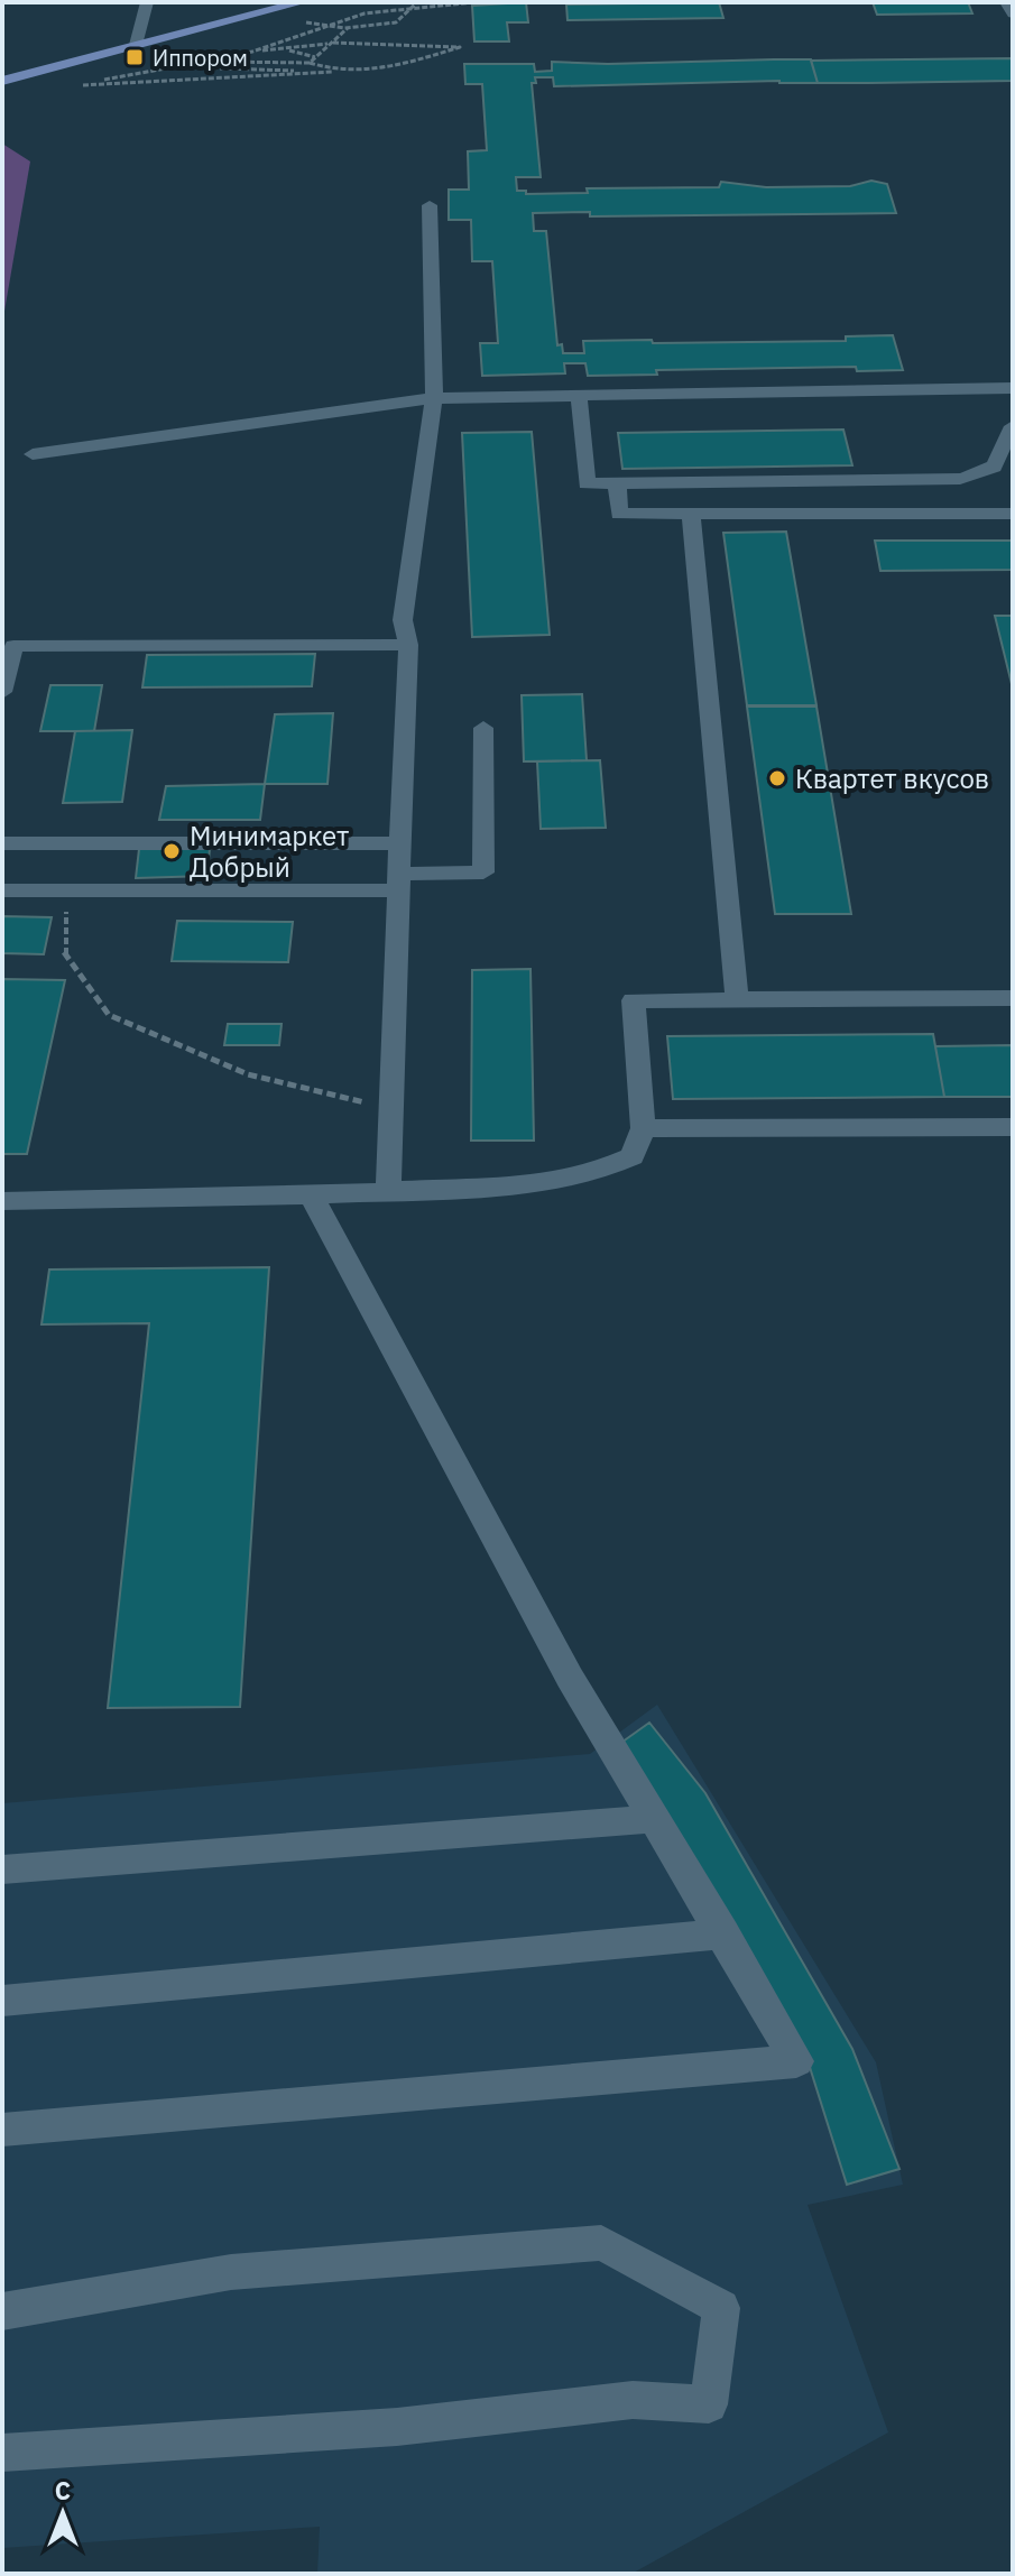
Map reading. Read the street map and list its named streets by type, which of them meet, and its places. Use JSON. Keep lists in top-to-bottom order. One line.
{"places":{"transit":["Иппором"],"other":["Квартет вкусов","Минимаркет Добрый"]},"north":"top"}
